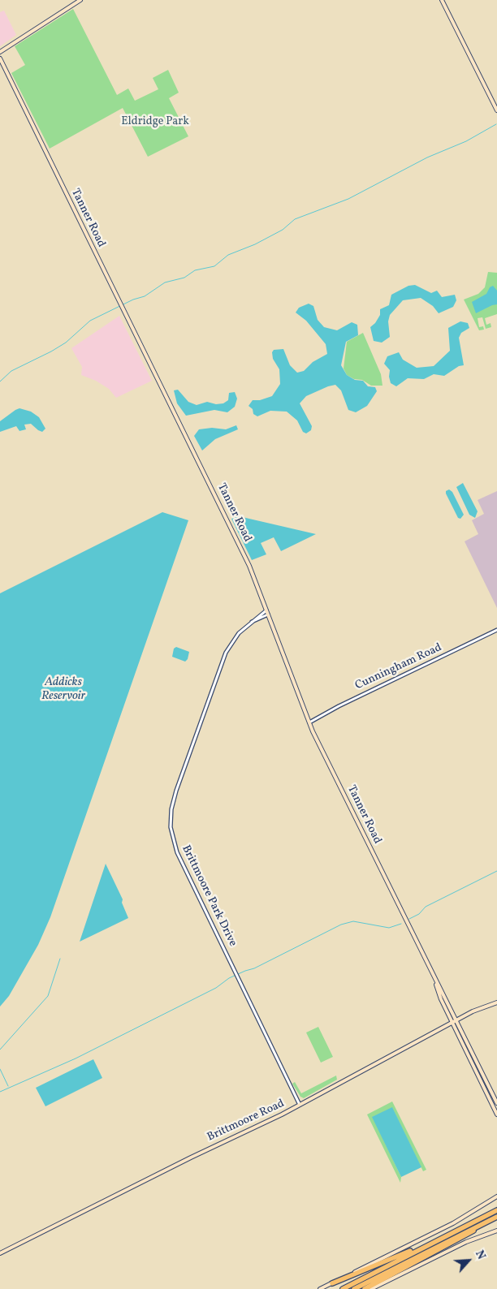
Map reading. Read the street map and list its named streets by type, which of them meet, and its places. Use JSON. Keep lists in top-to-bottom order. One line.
{"streets":{"main road":["Tanner Road","Brittmoore Road"],"street":["Cunningham Road","Brittmoore Park Drive"]},"crossings":[["Tanner Road","Cunningham Road"],["Tanner Road","Brittmoore Park Drive"],["Tanner Road","Brittmoore Road"],["Brittmoore Park Drive","Brittmoore Road"]],"water":["Addicks Reservoir"],"parks":["Eldridge Park"],"north":"top right"}
